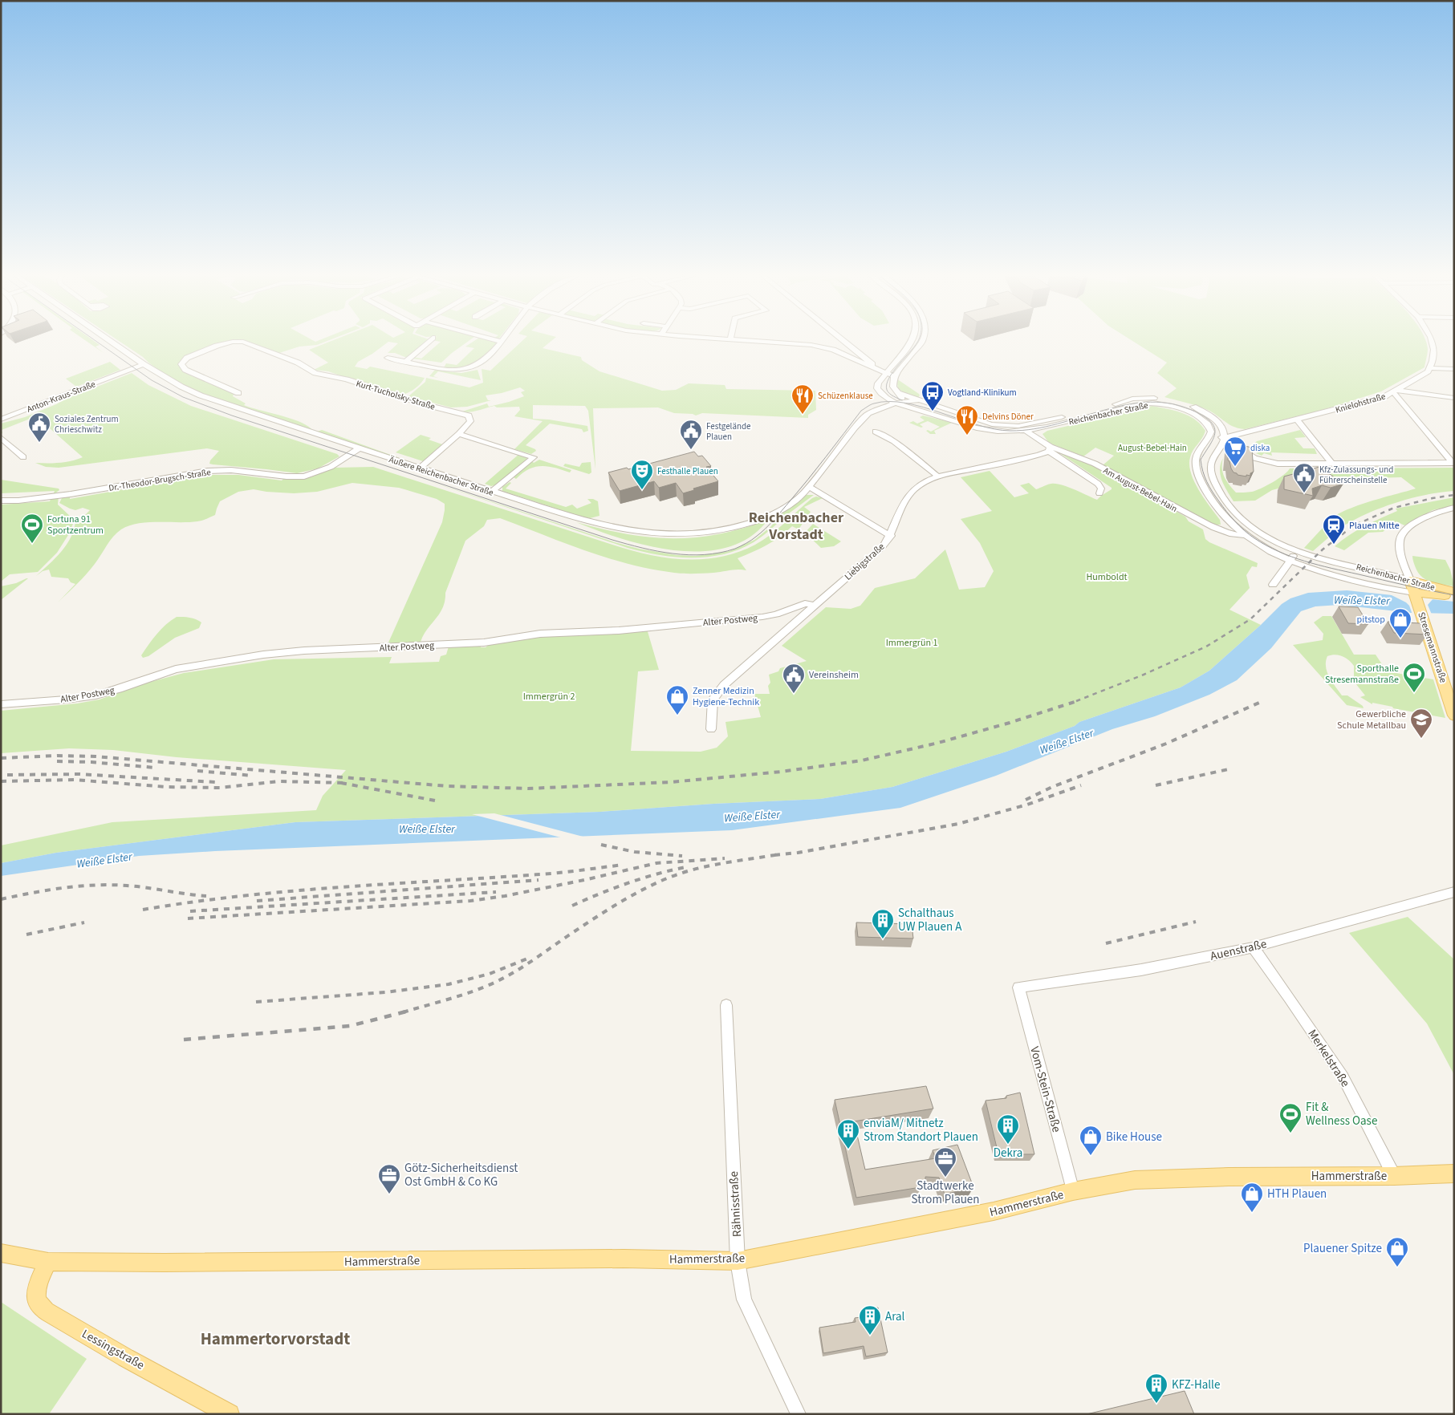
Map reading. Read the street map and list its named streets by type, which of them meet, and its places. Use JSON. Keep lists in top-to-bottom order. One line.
{"streets":{"main road":["Reichenbacher Straße","Stresemannstraße","Hammerstraße","Lessingstraße"],"street":["Kurt-Tucholsky-Straße","Anton-Kraus-Straße","Knielohstraße","Äußere Reichenbacher Straße","Dr.-Theodor-Brugsch-Straße","Am August-Bebel-Hain","Liebigstraße","Alter Postweg","Auenstraße","Merkelstraße","Vom-Stein-Straße","Rähnisstraße"]},"crossings":[["Anton-Kraus-Straße","Äußere Reichenbacher Straße"],["Knielohstraße","Reichenbacher Straße"],["Reichenbacher Straße","Äußere Reichenbacher Straße"],["Reichenbacher Straße","Am August-Bebel-Hain"],["Reichenbacher Straße","Stresemannstraße"],["Äußere Reichenbacher Straße","Dr.-Theodor-Brugsch-Straße"],["Am August-Bebel-Hain","Liebigstraße"],["Liebigstraße","Alter Postweg"],["Auenstraße","Merkelstraße"],["Auenstraße","Vom-Stein-Straße"],["Merkelstraße","Hammerstraße"],["Vom-Stein-Straße","Hammerstraße"],["Hammerstraße","Rähnisstraße"],["Hammerstraße","Lessingstraße"]],"districts":["Reichenbacher Vorstadt","Hammertorvorstadt"],"water":["Weiße Elster"],"parks":["August-Bebel-Hain","Humboldt","Immergrün 1","Immergrün 2"],"places":{"bus stop":["Vogtland-Klinikum"],"restaurant":["Schüzenklause","Delvins Döner"],"public building":["Soziales Zentrum Chrieschwitz","Festgelände Plauen","Kfz-Zulassungs- und Führerscheinstelle","Vereinsheim"],"supermarket":["diska"],"theatre":["Festhalle Plauen"],"sports":["Fortuna 91 Sportzentrum","Sporthalle Stresemannstraße","Fit & Wellness Oase"],"station":["Plauen Mitte"],"shop":["pitstop","Zenner Medizin Hygiene-Technik","Bike House","HTH Plauen","Plauener Spitze"],"school or university":["Gewerbliche Schule Metallbau"],"building":["Schalthaus UW Plauen A","Dekra","enviaM/ Mitnetz Strom Standort Plauen","Aral","KFZ-Halle"],"office":["Stadtwerke Strom Plauen","Götz-Sicherheitsdienst Ost GmbH & Co KG"]}}
